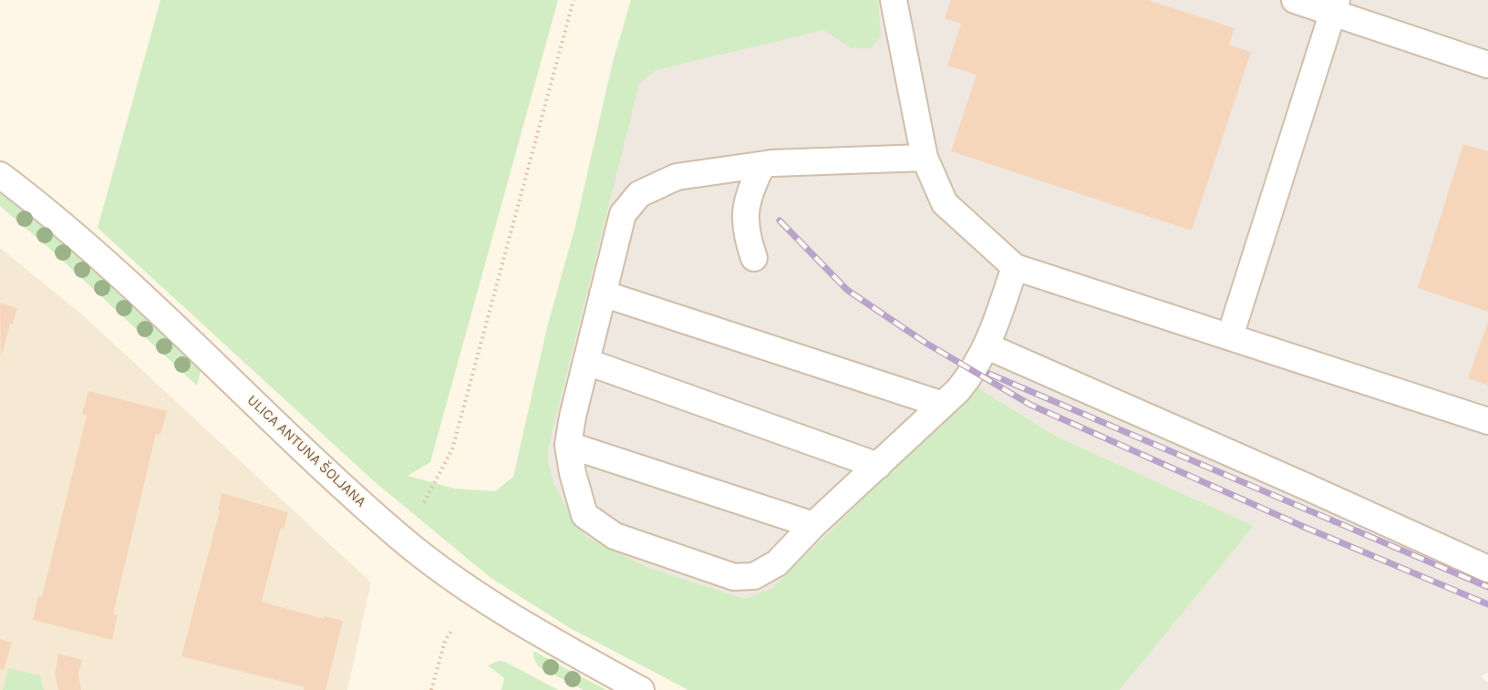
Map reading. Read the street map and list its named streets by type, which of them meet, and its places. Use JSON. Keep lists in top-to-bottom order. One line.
{"streets":{"street":["ULICA ANTUNA ŠOLJANA"]}}
